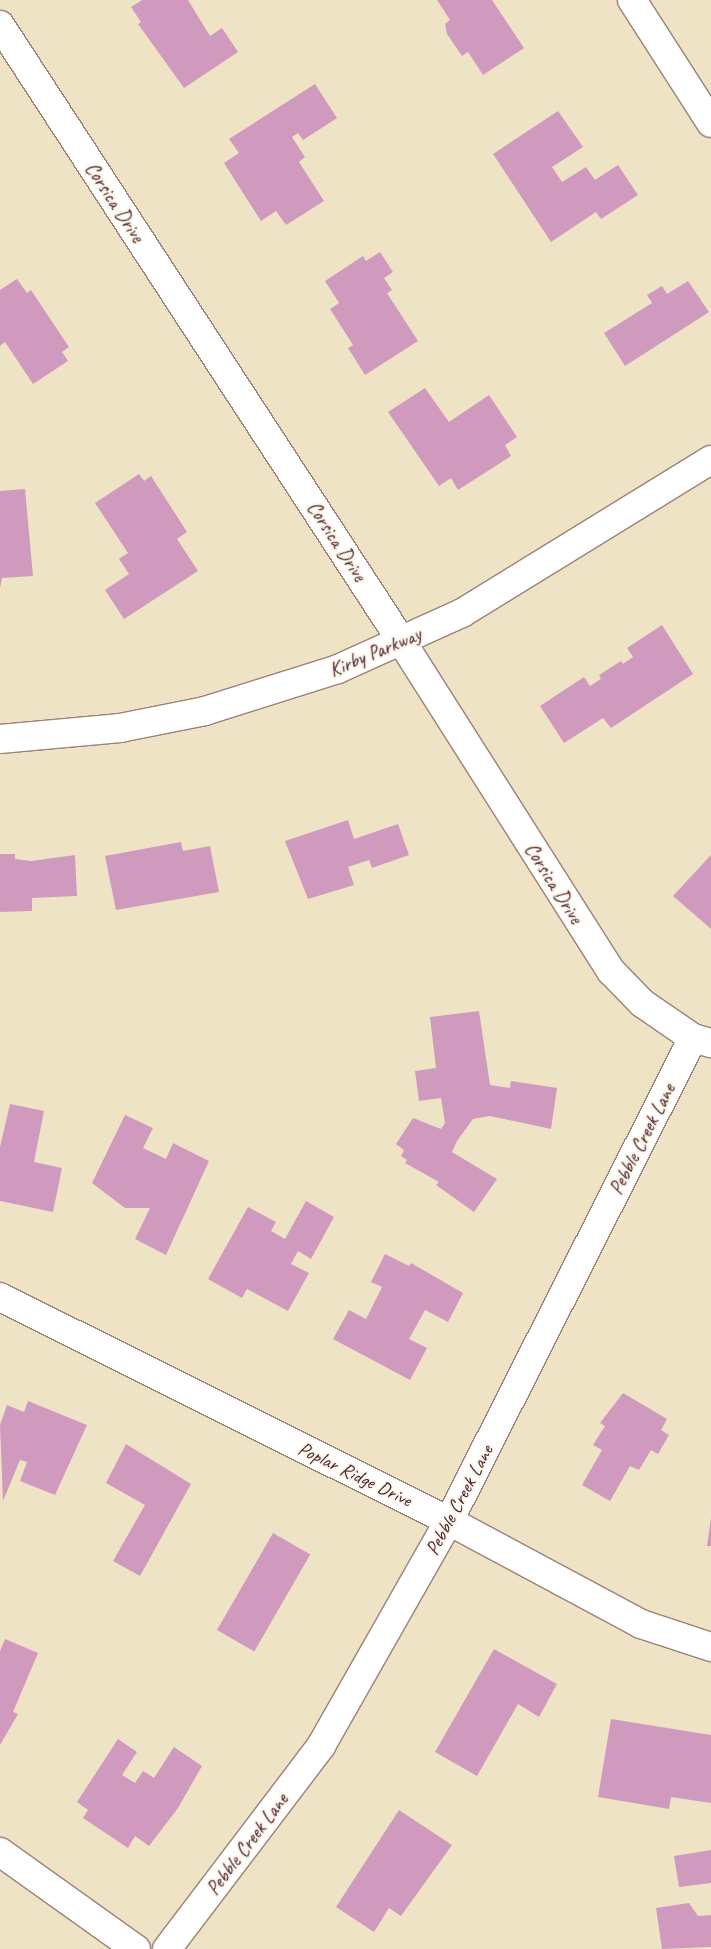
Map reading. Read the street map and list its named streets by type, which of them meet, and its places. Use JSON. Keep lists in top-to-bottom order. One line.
{"streets":{"street":["Corsica Drive","Kirby Parkway","Pebble Creek Lane","Poplar Ridge Drive"]},"crossings":[["Corsica Drive","Kirby Parkway"],["Corsica Drive","Pebble Creek Lane"],["Pebble Creek Lane","Poplar Ridge Drive"]]}
